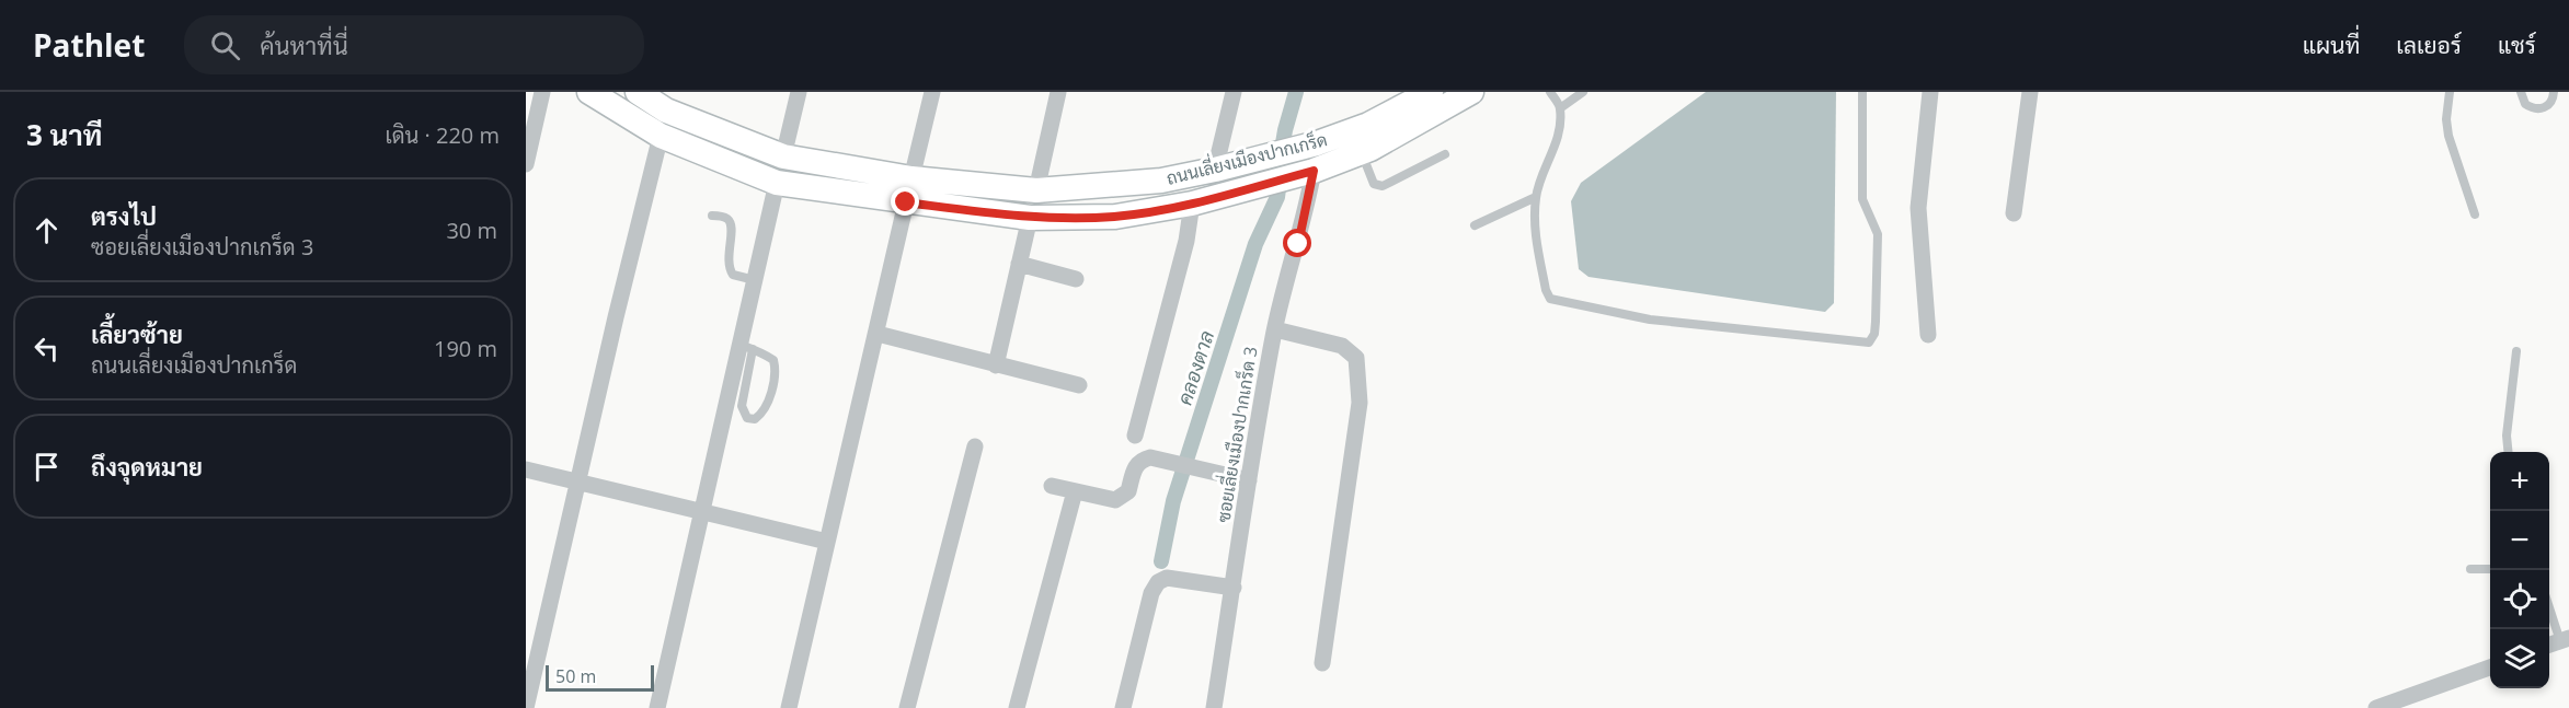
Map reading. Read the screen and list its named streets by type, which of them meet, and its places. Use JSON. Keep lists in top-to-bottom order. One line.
{"streets":{"main road":["ถนนเลี่ยงเมืองปากเกร็ด"],"street":["ซอยเลี่ยงเมืองปากเกร็ด 3"]},"crossings":[["ถนนเลี่ยงเมืองปากเกร็ด","ซอยเลี่ยงเมืองปากเกร็ด 3"]],"water":["คลองตาล"],"scale_bar":"50 m","page":{"header":"Pathlet","search":"ค้นหาที่นี่","nav":["แผนที่","เลเยอร์","แชร์"],"heading":["3 นาที","เดิน · 220 m"],"list":[["ตรงไป","ซอยเลี่ยงเมืองปากเกร็ด 3","30 m"],["เลี้ยวซ้าย","ถนนเลี่ยงเมืองปากเกร็ด","190 m"],"ถึงจุดหมาย"],"map_buttons":["+","−"],"scale":"50 m"}}
